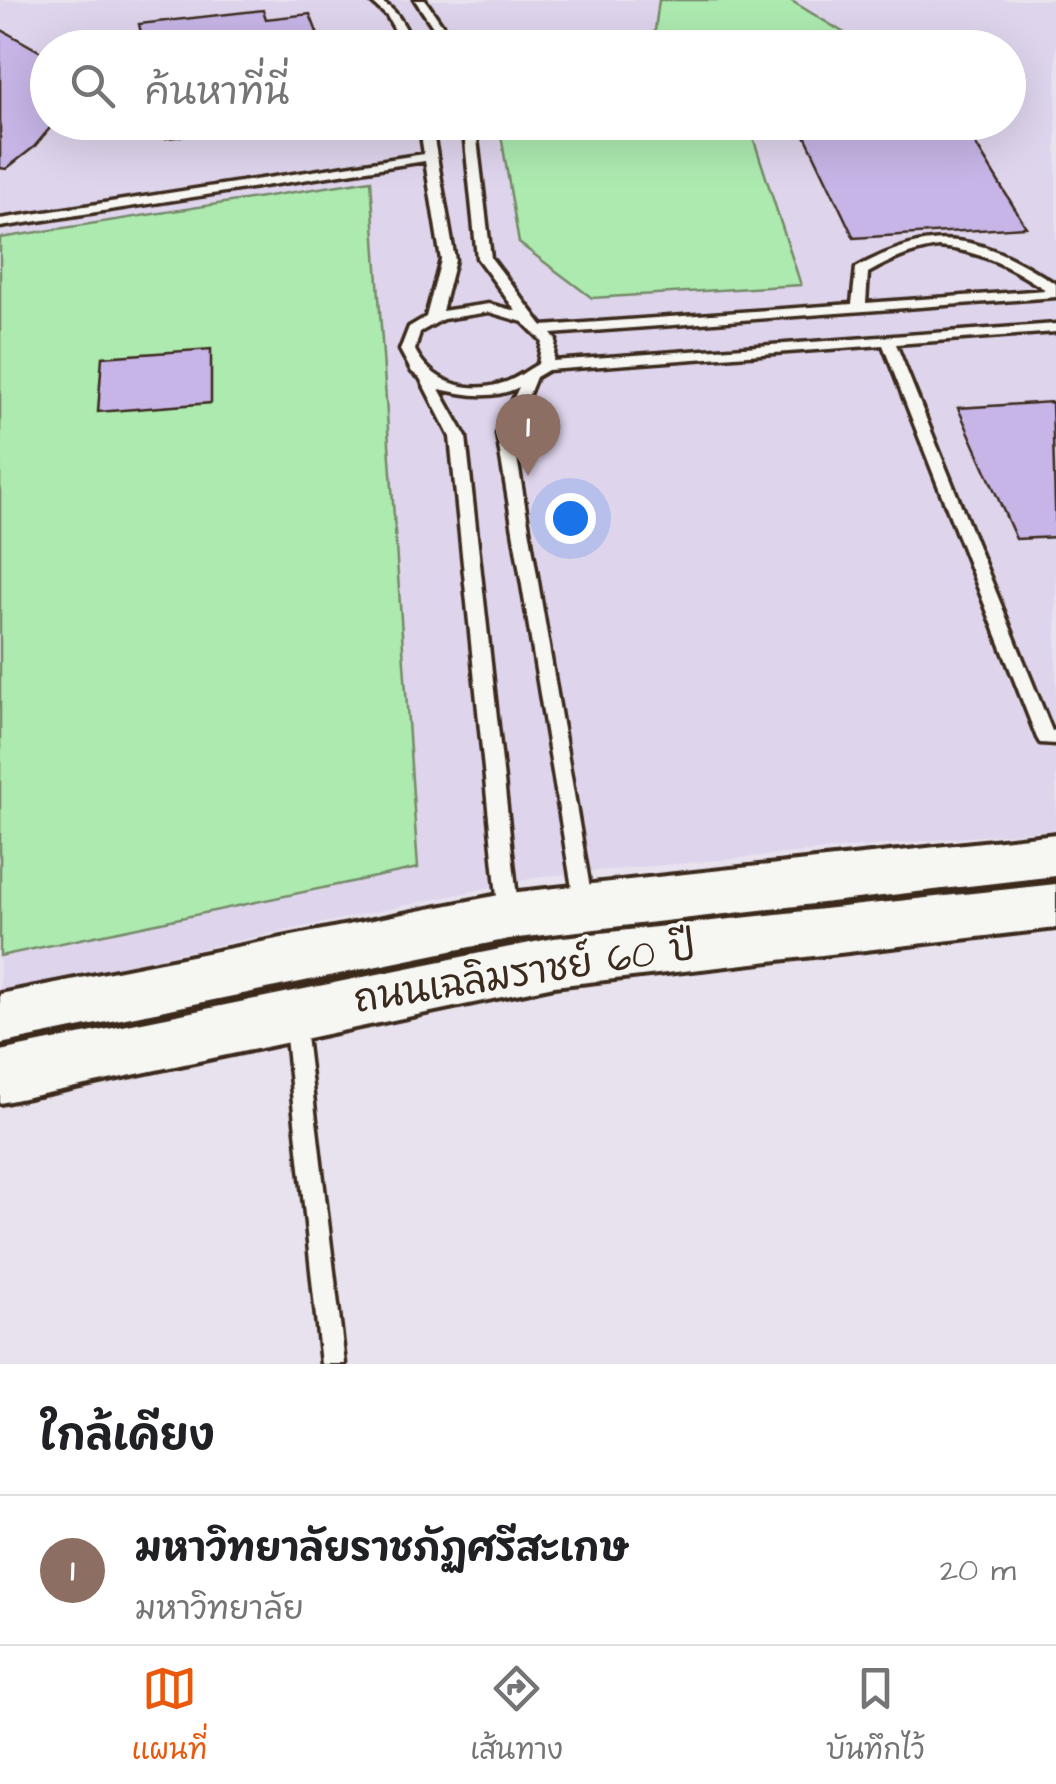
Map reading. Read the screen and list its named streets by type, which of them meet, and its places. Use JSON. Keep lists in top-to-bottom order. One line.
{"streets":{"street":["ถนนเฉลิมราชย์ 60 ปี"]},"page":{"search":"ค้นหาที่นี่","pins":"1","heading":"ใกล้เคียง","list":[{"mark":"1","name":"มหาวิทยาลัยราชภัฏศรีสะเกษ","note":"มหาวิทยาลัย","value":"20 m"}],"nav":["แผนที่","เส้นทาง","บันทึกไว้"]}}
